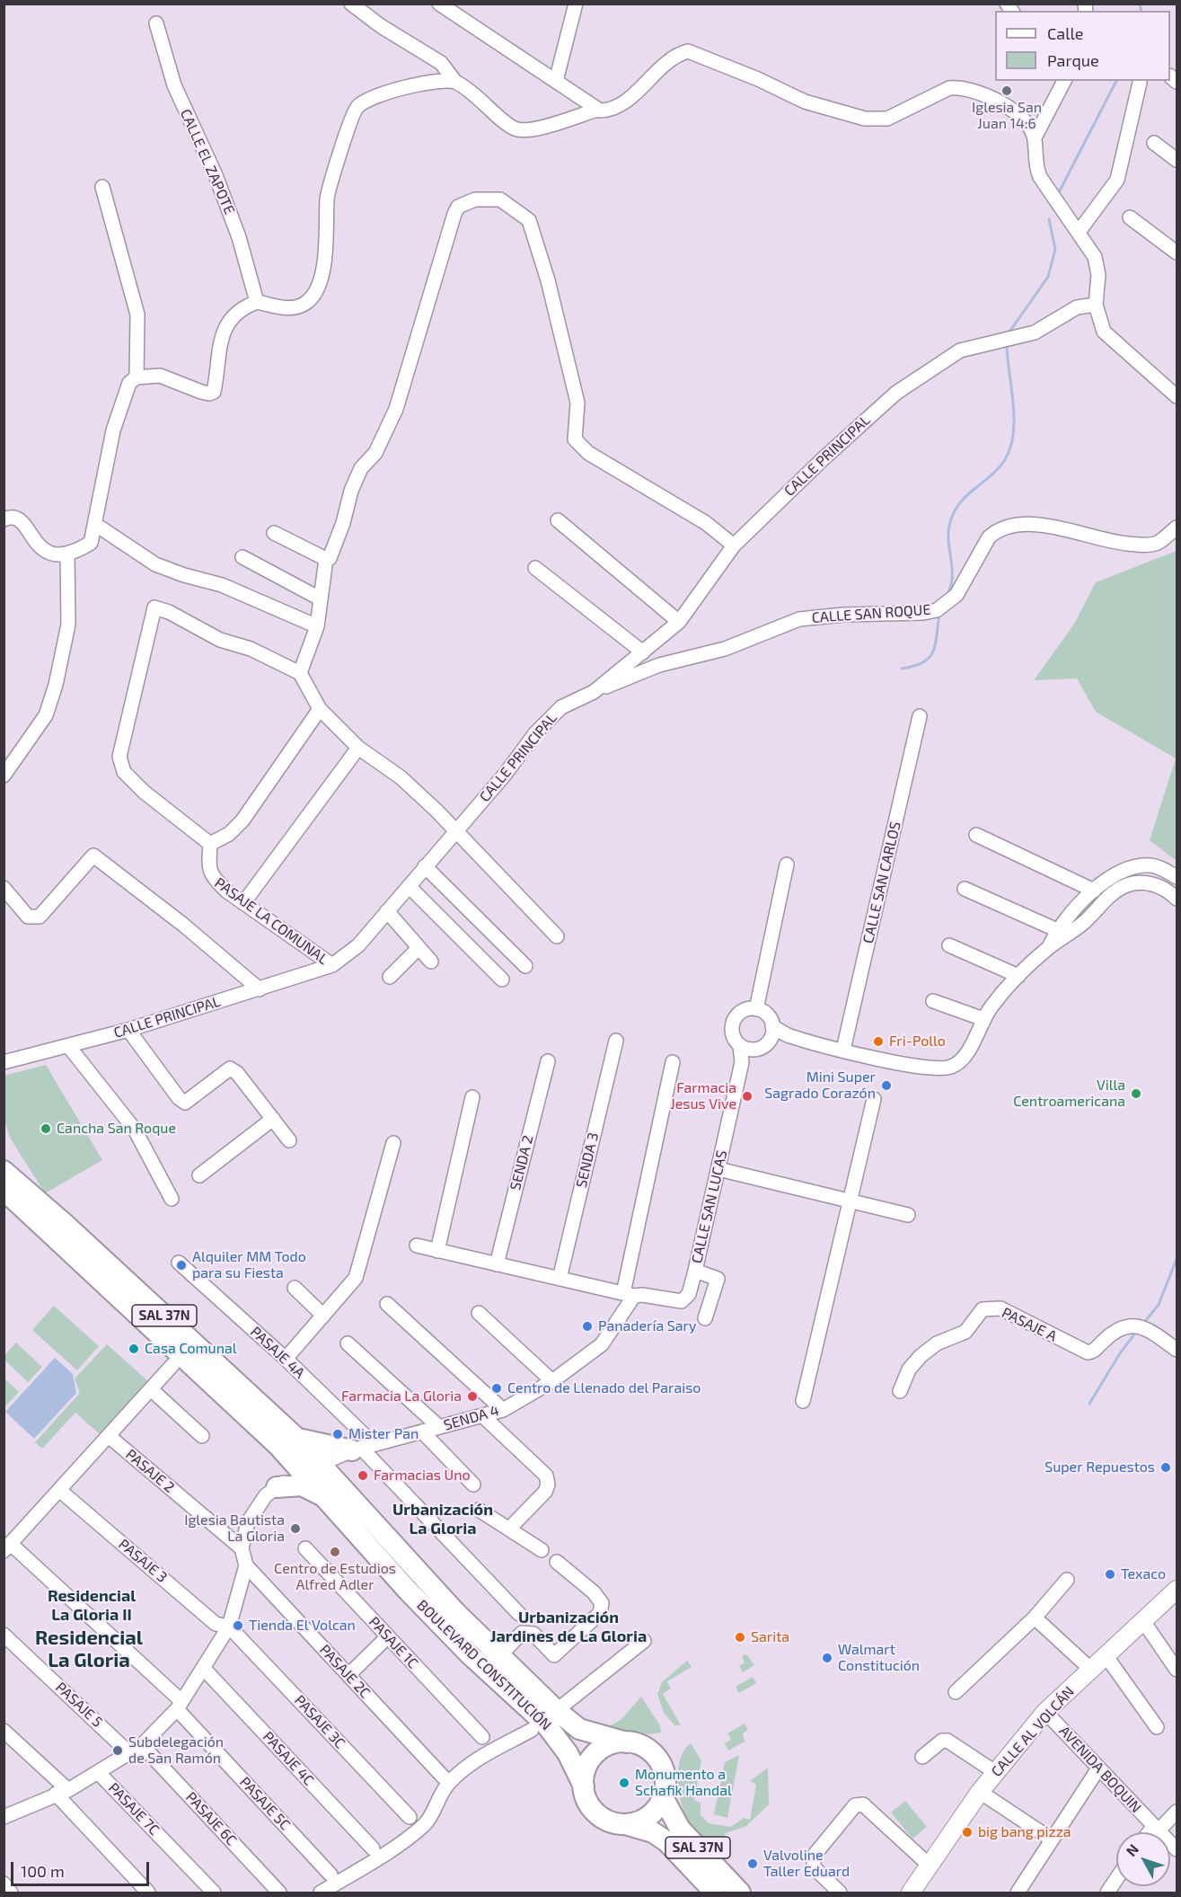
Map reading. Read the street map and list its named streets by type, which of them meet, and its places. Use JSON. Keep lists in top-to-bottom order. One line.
{"streets":{"highway":["SAL 37N","BOULEVARD CONSTITUCIÓN"],"main road":["CALLE AL VOLCÁN"],"street":["CALLE EL ZAPOTE","CALLE PRINCIPAL","CALLE SAN ROQUE","CALLE SAN CARLOS","PASAJE LA COMUNAL","SENDA 3","SENDA 2","CALLE SAN LUCAS","PASAJE A","PASAJE 4A","SENDA 4","PASAJE 2","PASAJE 3","PASAJE 1C","PASAJE 2C","PASAJE 5","PASAJE 3C","PASAJE 4C","AVENIDA BOQUIN","PASAJE 5C","PASAJE 7C","PASAJE 6C"]},"crossings":[["CALLE PRINCIPAL","CALLE SAN ROQUE"],["CALLE PRINCIPAL","PASAJE LA COMUNAL"],["CALLE SAN LUCAS","SENDA 4"],["SAL 37N","BOULEVARD CONSTITUCIÓN"],["PASAJE 4A","SENDA 4"],["SENDA 4","PASAJE 2"],["SENDA 4","BOULEVARD CONSTITUCIÓN"],["PASAJE 3","PASAJE 3C"],["CALLE AL VOLCÁN","AVENIDA BOQUIN"]],"districts":["Urbanización La Gloria","Residencial La Gloria II","Urbanización Jardines de La Gloria","Residencial La Gloria"],"places":["Iglesia San Juan 14:6","Fri-Pollo","Mini Super Sagrado Corazón","Villa Centroamericana","Farmacia Jesus Vive","Cancha San Roque","Alquiler MM Todo para su Fiesta","Panadería Sary","Casa Comunal","Centro de Llenado del Paraiso","Farmacia La Gloria","Mister Pan","Super Repuestos","Farmacias Uno","Iglesia Bautista La Gloria","Centro de Estudios Alfred Adler","Texaco","Tienda El Volcan","Sarita","Walmart Constitución","Subdelegación de San Ramón","Monumento a Schafik Handal","big bang pizza","Valvoline Taller Eduard"],"legend":["Calle","Parque"],"scale_bar":"100 m","north":"top left"}
